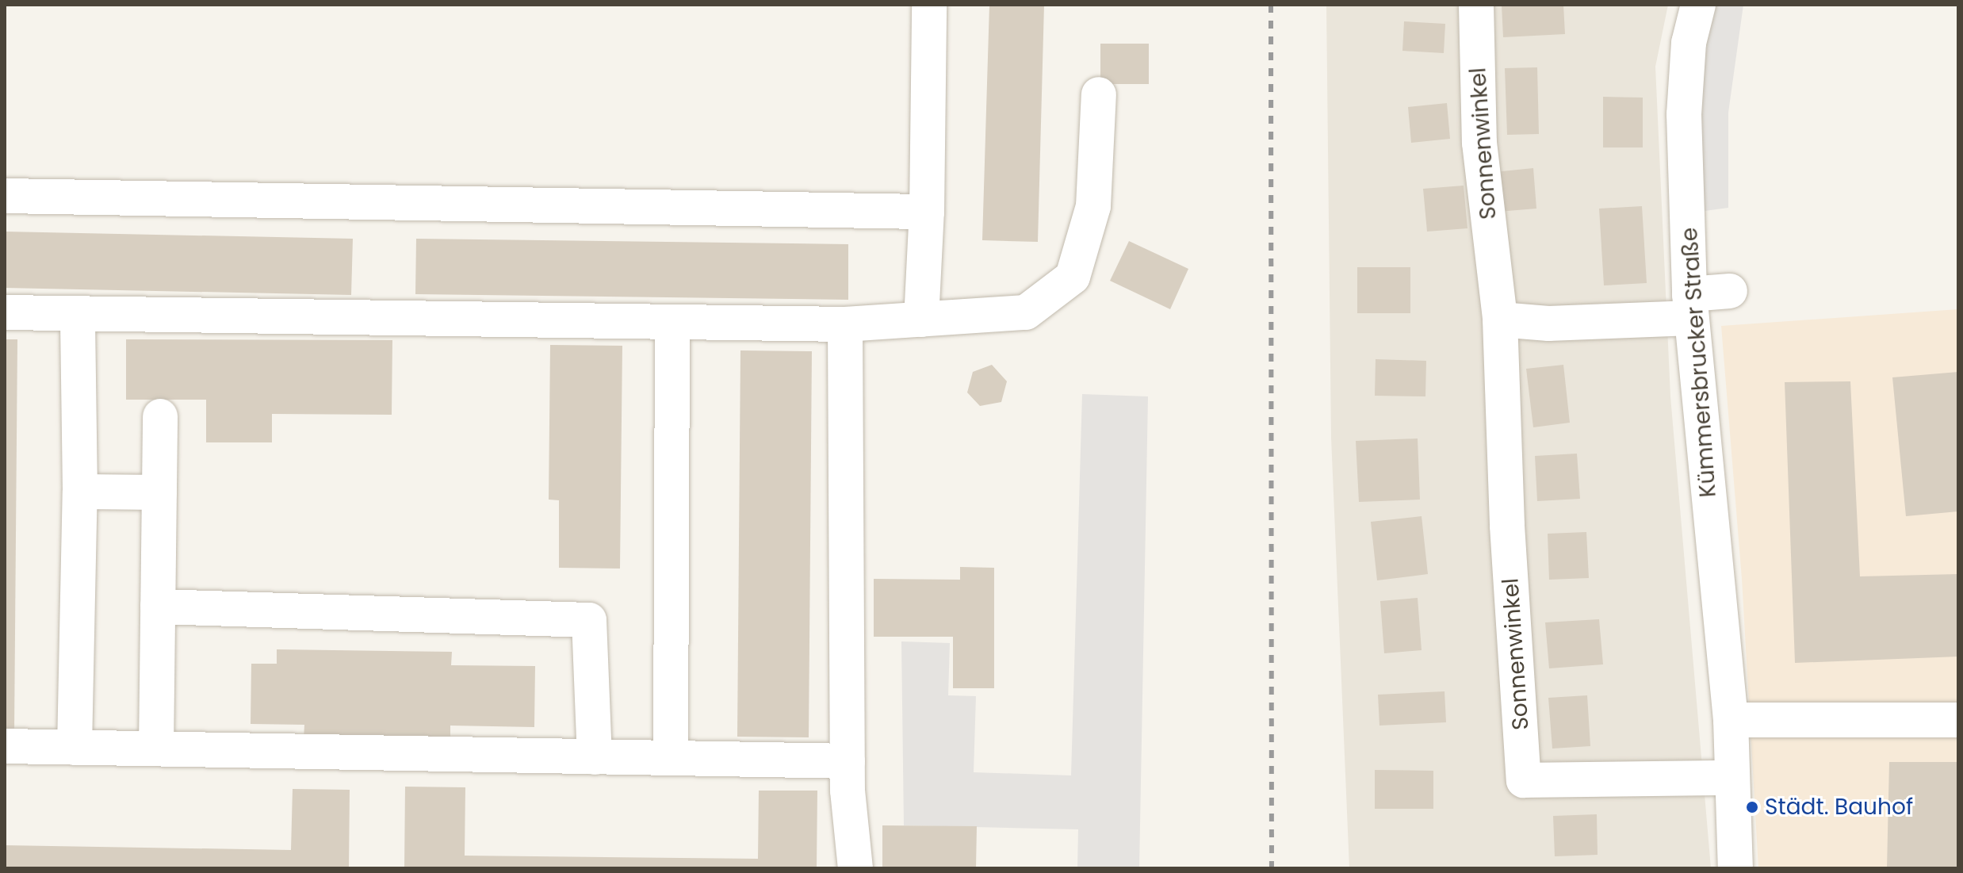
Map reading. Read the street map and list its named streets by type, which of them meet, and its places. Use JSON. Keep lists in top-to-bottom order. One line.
{"streets":{"street":["Sonnenwinkel","Kümmersbrucker Straße"]},"crossings":[["Sonnenwinkel","Kümmersbrucker Straße"]],"places":["Städt. Bauhof"]}
